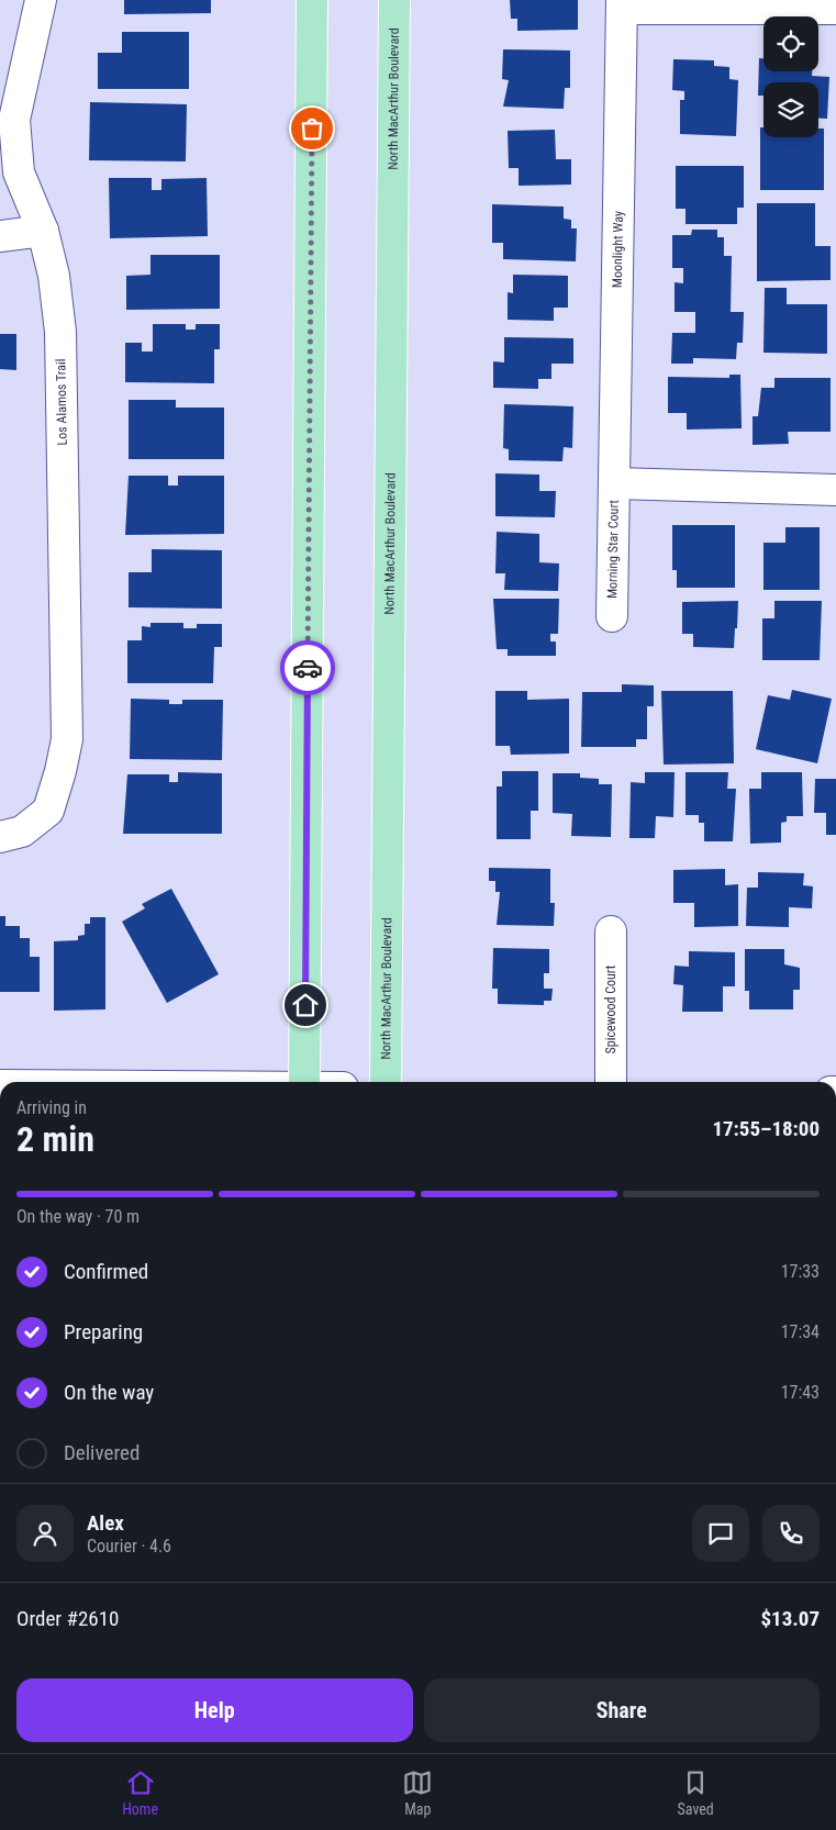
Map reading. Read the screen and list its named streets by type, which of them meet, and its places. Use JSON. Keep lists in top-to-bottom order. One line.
{"streets":{"main road":["North MacArthur Boulevard"],"street":["Moonlight Way","Los Alamos Trail","Morning Star Court","Spicewood Court"]},"crossings":[["Moonlight Way","Morning Star Court"]],"page":{"heading":["2 min","Arriving in","17:55–18:00"],"panel":["Alex","Courier · 4.6","Order #2610","$13.07"],"bar":"On the way · 70 m","list":[["Confirmed","17:33"],["Preparing","17:34"],["On the way","17:43"],"Delivered"],"buttons":["Help","Share"],"tabs":["Home","Map","Saved"]}}
